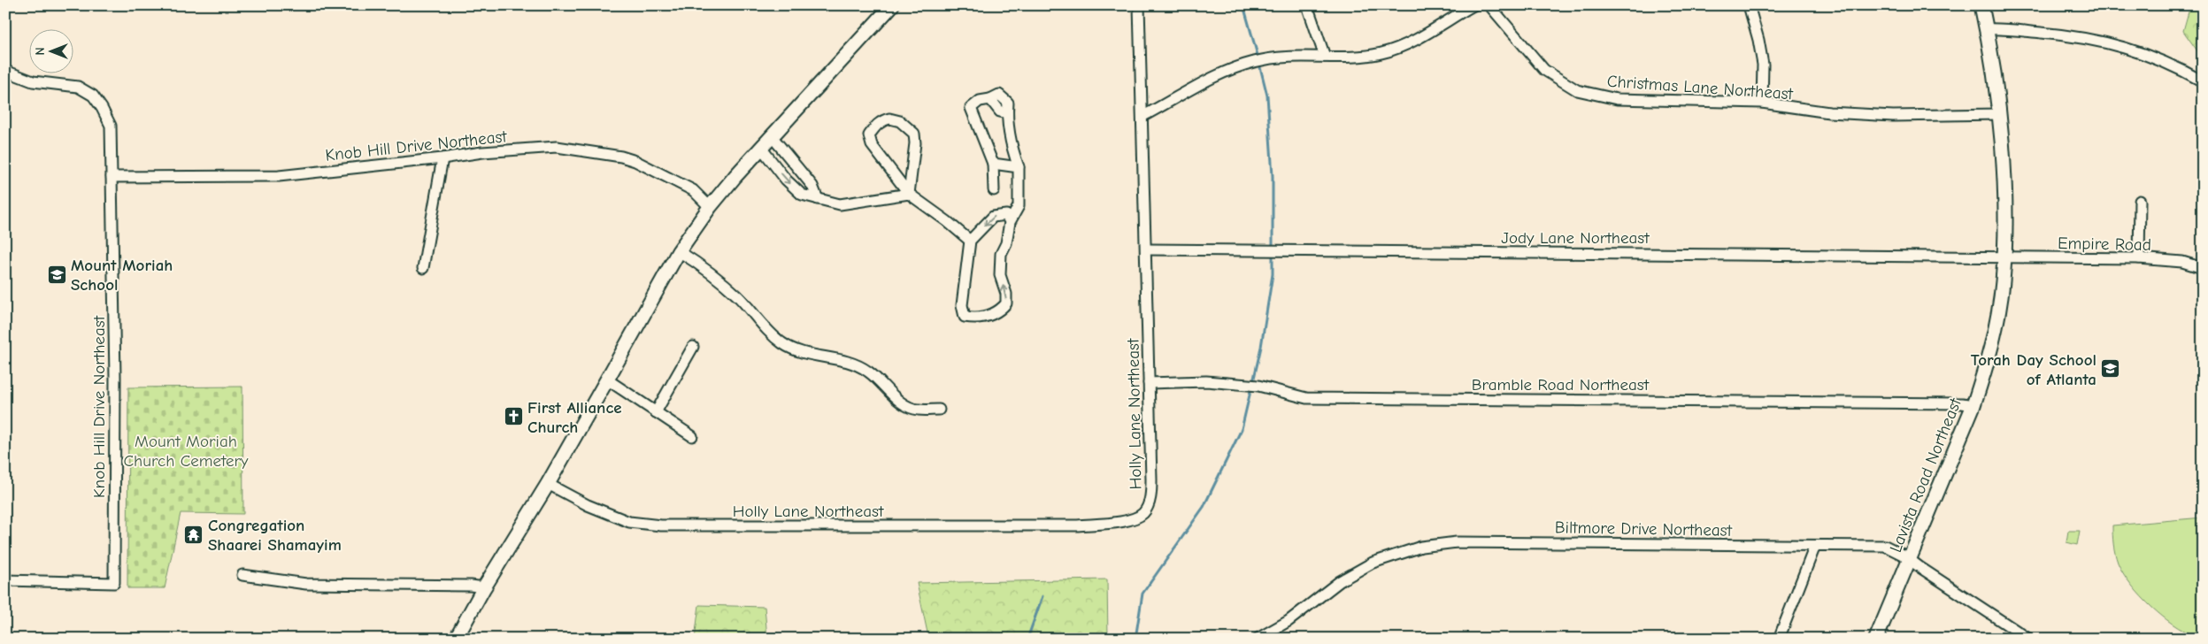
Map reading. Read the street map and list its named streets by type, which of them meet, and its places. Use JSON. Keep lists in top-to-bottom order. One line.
{"streets":{"main road":["Lavista Road Northeast"],"street":["Christmas Lane Northeast","Knob Hill Drive Northeast","Jody Lane Northeast","Empire Road","Bramble Road Northeast","Holly Lane Northeast","Biltmore Drive Northeast"]},"crossings":[["Christmas Lane Northeast","Lavista Road Northeast"],["Jody Lane Northeast","Empire Road"],["Jody Lane Northeast","Holly Lane Northeast"],["Jody Lane Northeast","Lavista Road Northeast"],["Empire Road","Lavista Road Northeast"],["Bramble Road Northeast","Holly Lane Northeast"],["Bramble Road Northeast","Lavista Road Northeast"],["Lavista Road Northeast","Biltmore Drive Northeast"]],"parks":["Mount Moriah Church Cemetery"],"places":{"school or university":["Mount Moriah School","Torah Day School of Atlanta"],"church":["First Alliance Church"],"temple":["Congregation Shaarei Shamayim"]},"north":"left"}
